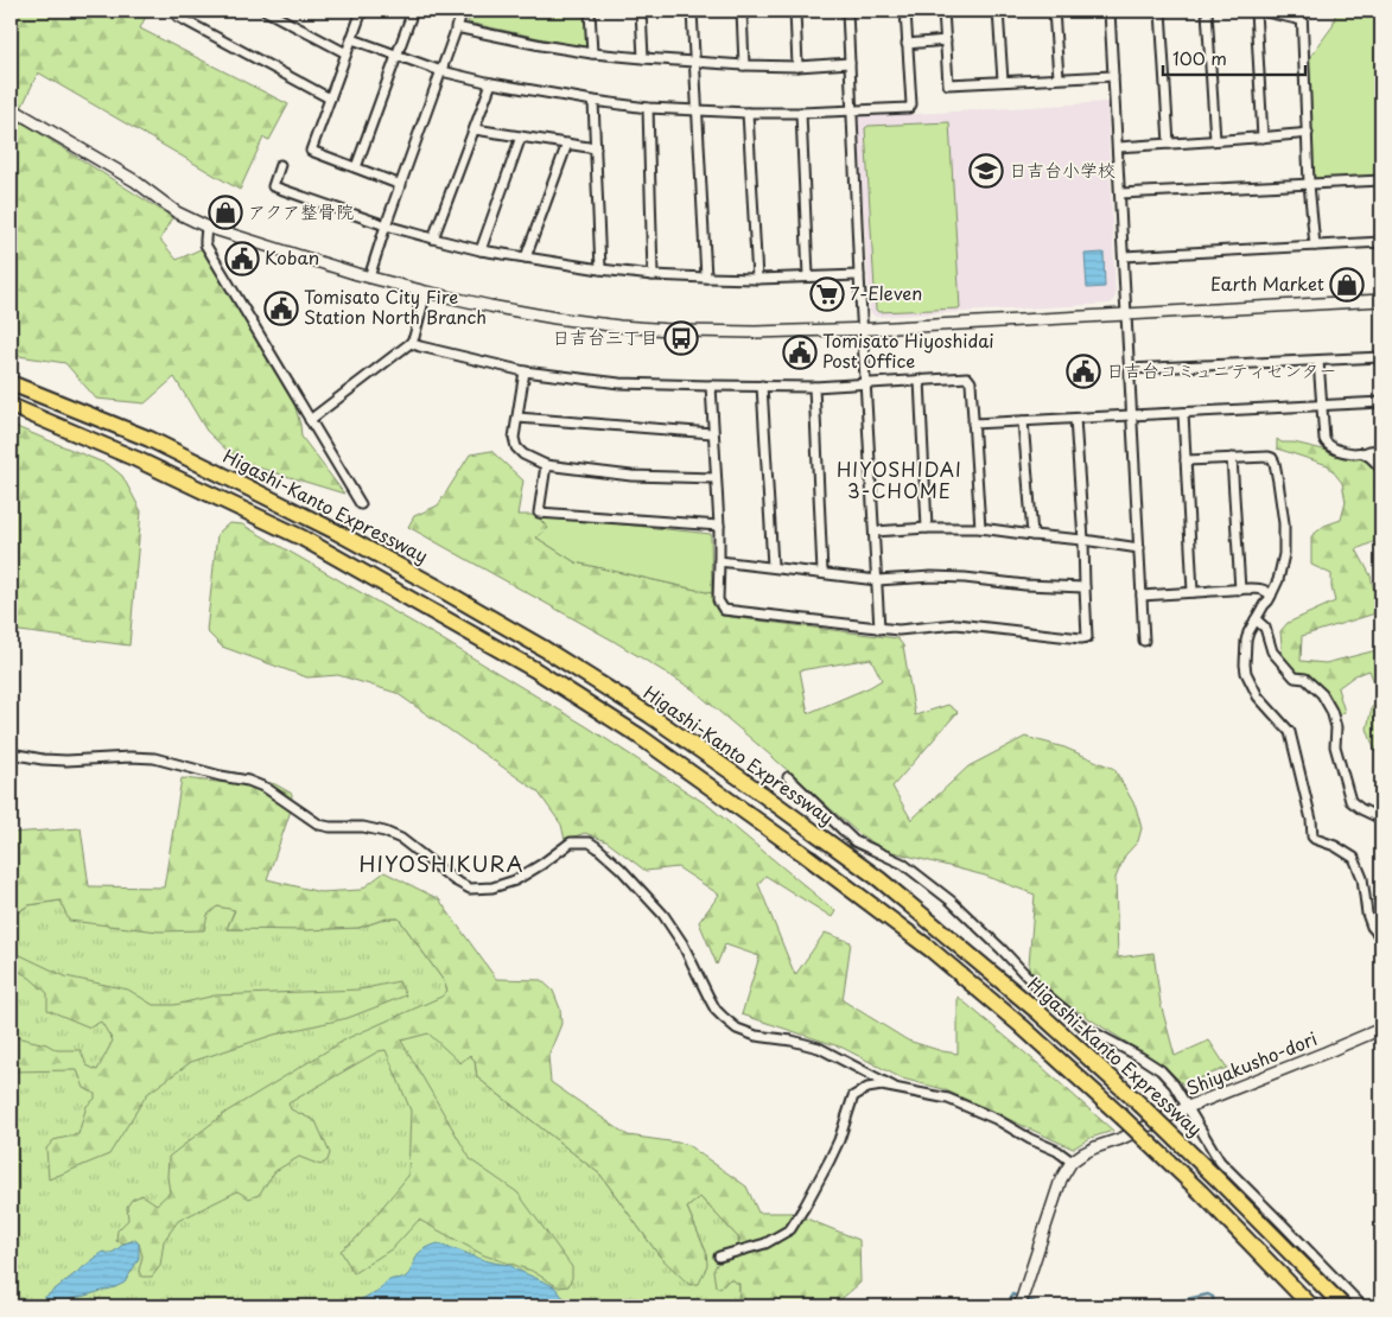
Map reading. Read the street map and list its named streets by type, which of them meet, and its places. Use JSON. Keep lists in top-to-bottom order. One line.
{"streets":{"highway":["Higashi-Kanto Expressway"],"street":["Shiyakusho-dori"]},"districts":["HIYOSHIDAI 3-CHOME","HIYOSHIKURA"],"places":{"school or university":["日吉台小学校"],"shop":["アクア整骨院","Earth Market"],"public building":["Koban","Tomisato City Fire Station North Branch","Tomisato Hiyoshidai Post Office","日吉台コミュニティセンター"],"supermarket":["7-Eleven"],"bus stop":["日吉台三丁目"]},"scale_bar":"100 m"}
